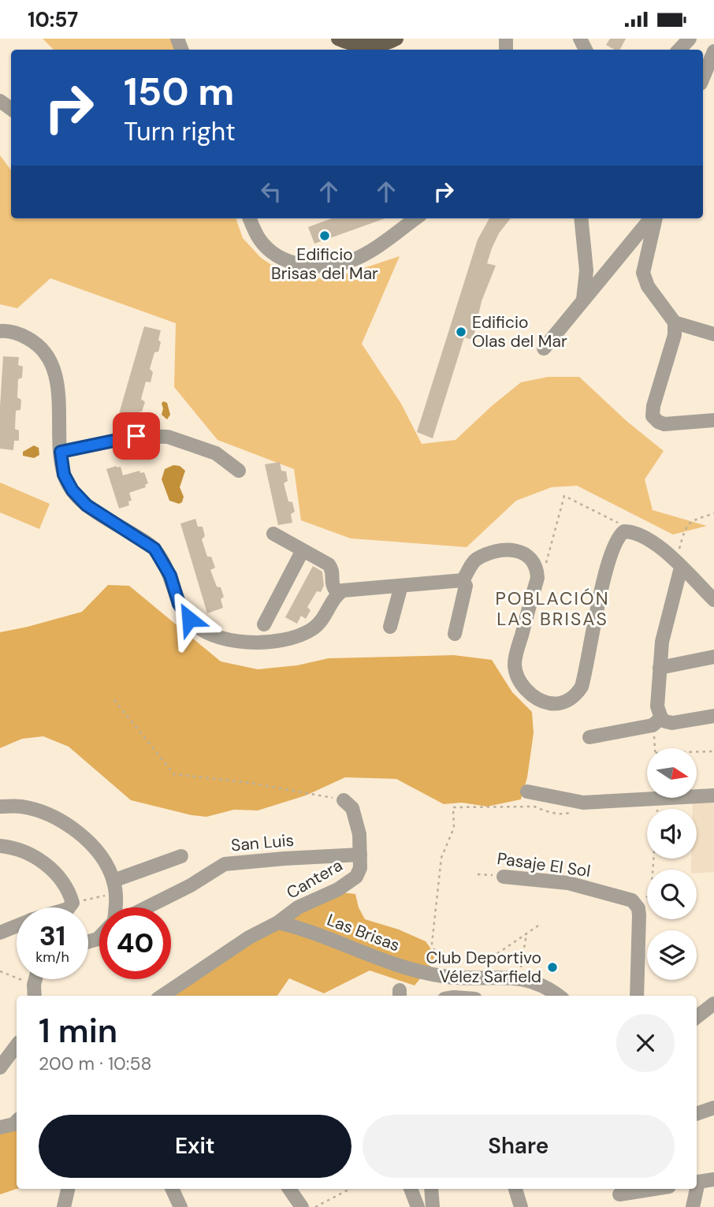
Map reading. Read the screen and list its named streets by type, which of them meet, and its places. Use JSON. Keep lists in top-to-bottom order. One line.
{"streets":{"street":["San Luis","Pasaje El Sol","Cantera","Las Brisas"]},"crossings":[["San Luis","Cantera"],["Cantera","Las Brisas"]],"districts":["POBLACIÓN LAS BRISAS"],"places":["Edificio Brisas del Mar","Edificio Olas del Mar","Club Deportivo Vélez Sarfield"],"north":"right","page":{"status":"10:57","turn":["150 m","Turn right"],"speed":"31 km/h","limit":"40","heading":["1 min","200 m · 10:58"],"buttons":["Exit","Share"]}}
